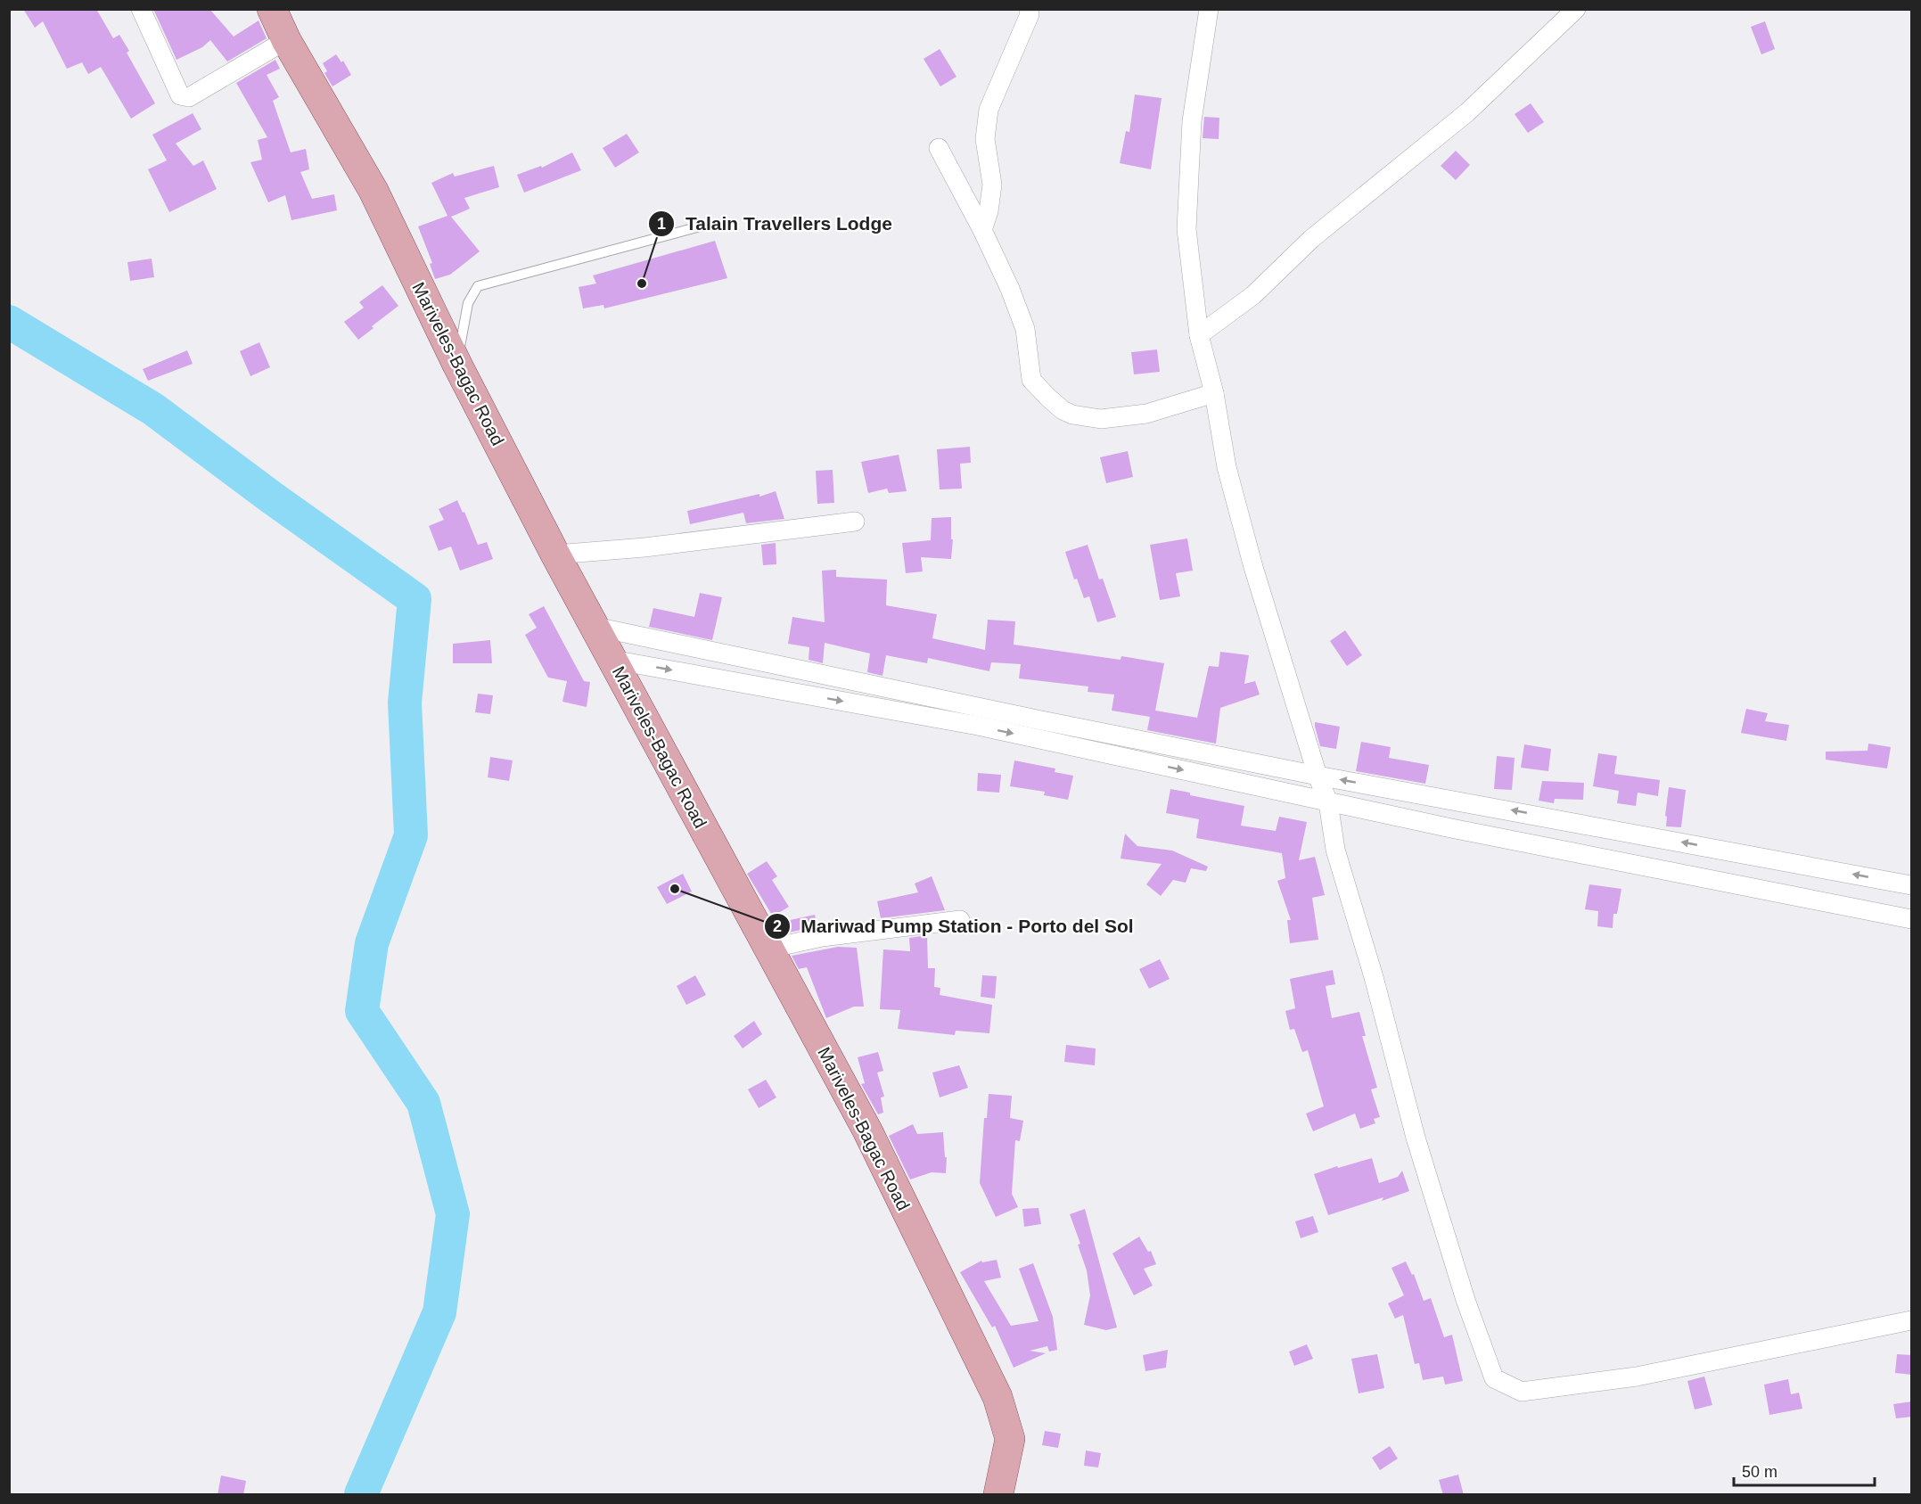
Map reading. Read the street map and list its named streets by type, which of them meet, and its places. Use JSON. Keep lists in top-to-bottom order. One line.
{"streets":{"main road":["Mariveles-Bagac Road"]},"places":["Talain Travellers Lodge","Mariwad Pump Station - Porto del Sol"],"scale_bar":"50 m"}
